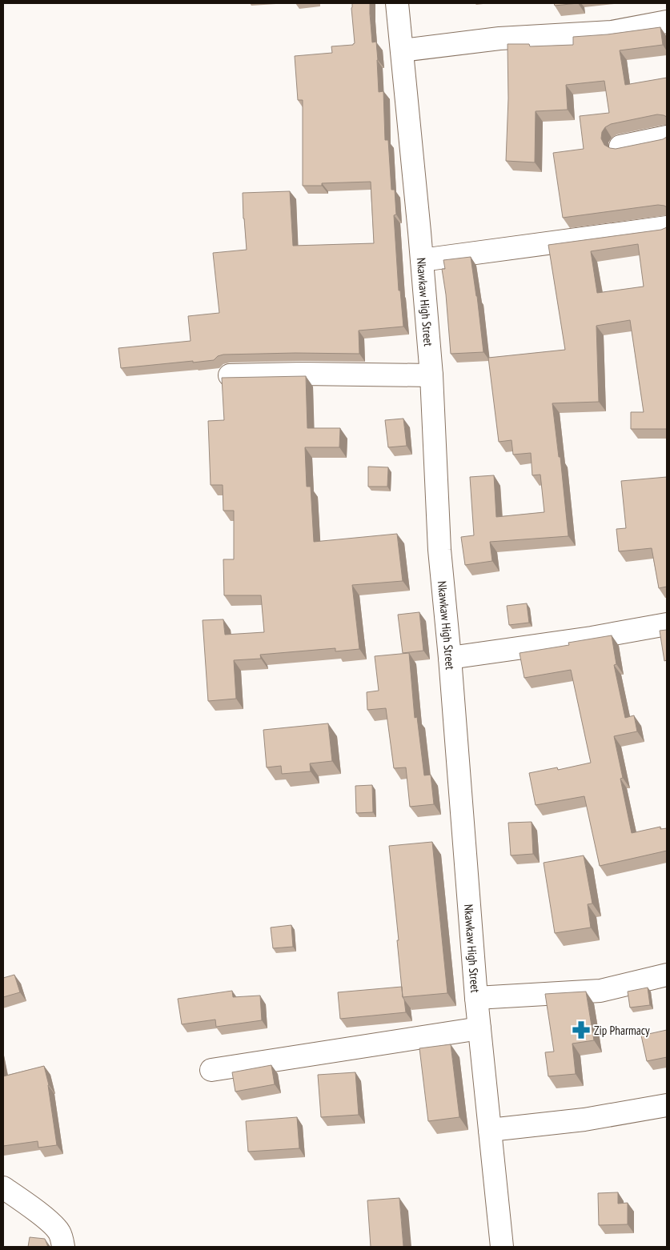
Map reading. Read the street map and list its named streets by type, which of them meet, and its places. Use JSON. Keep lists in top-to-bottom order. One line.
{"streets":{"street":["Nkawkaw High Street"]},"places":{"pharmacy":["Zip Pharmacy"]}}
